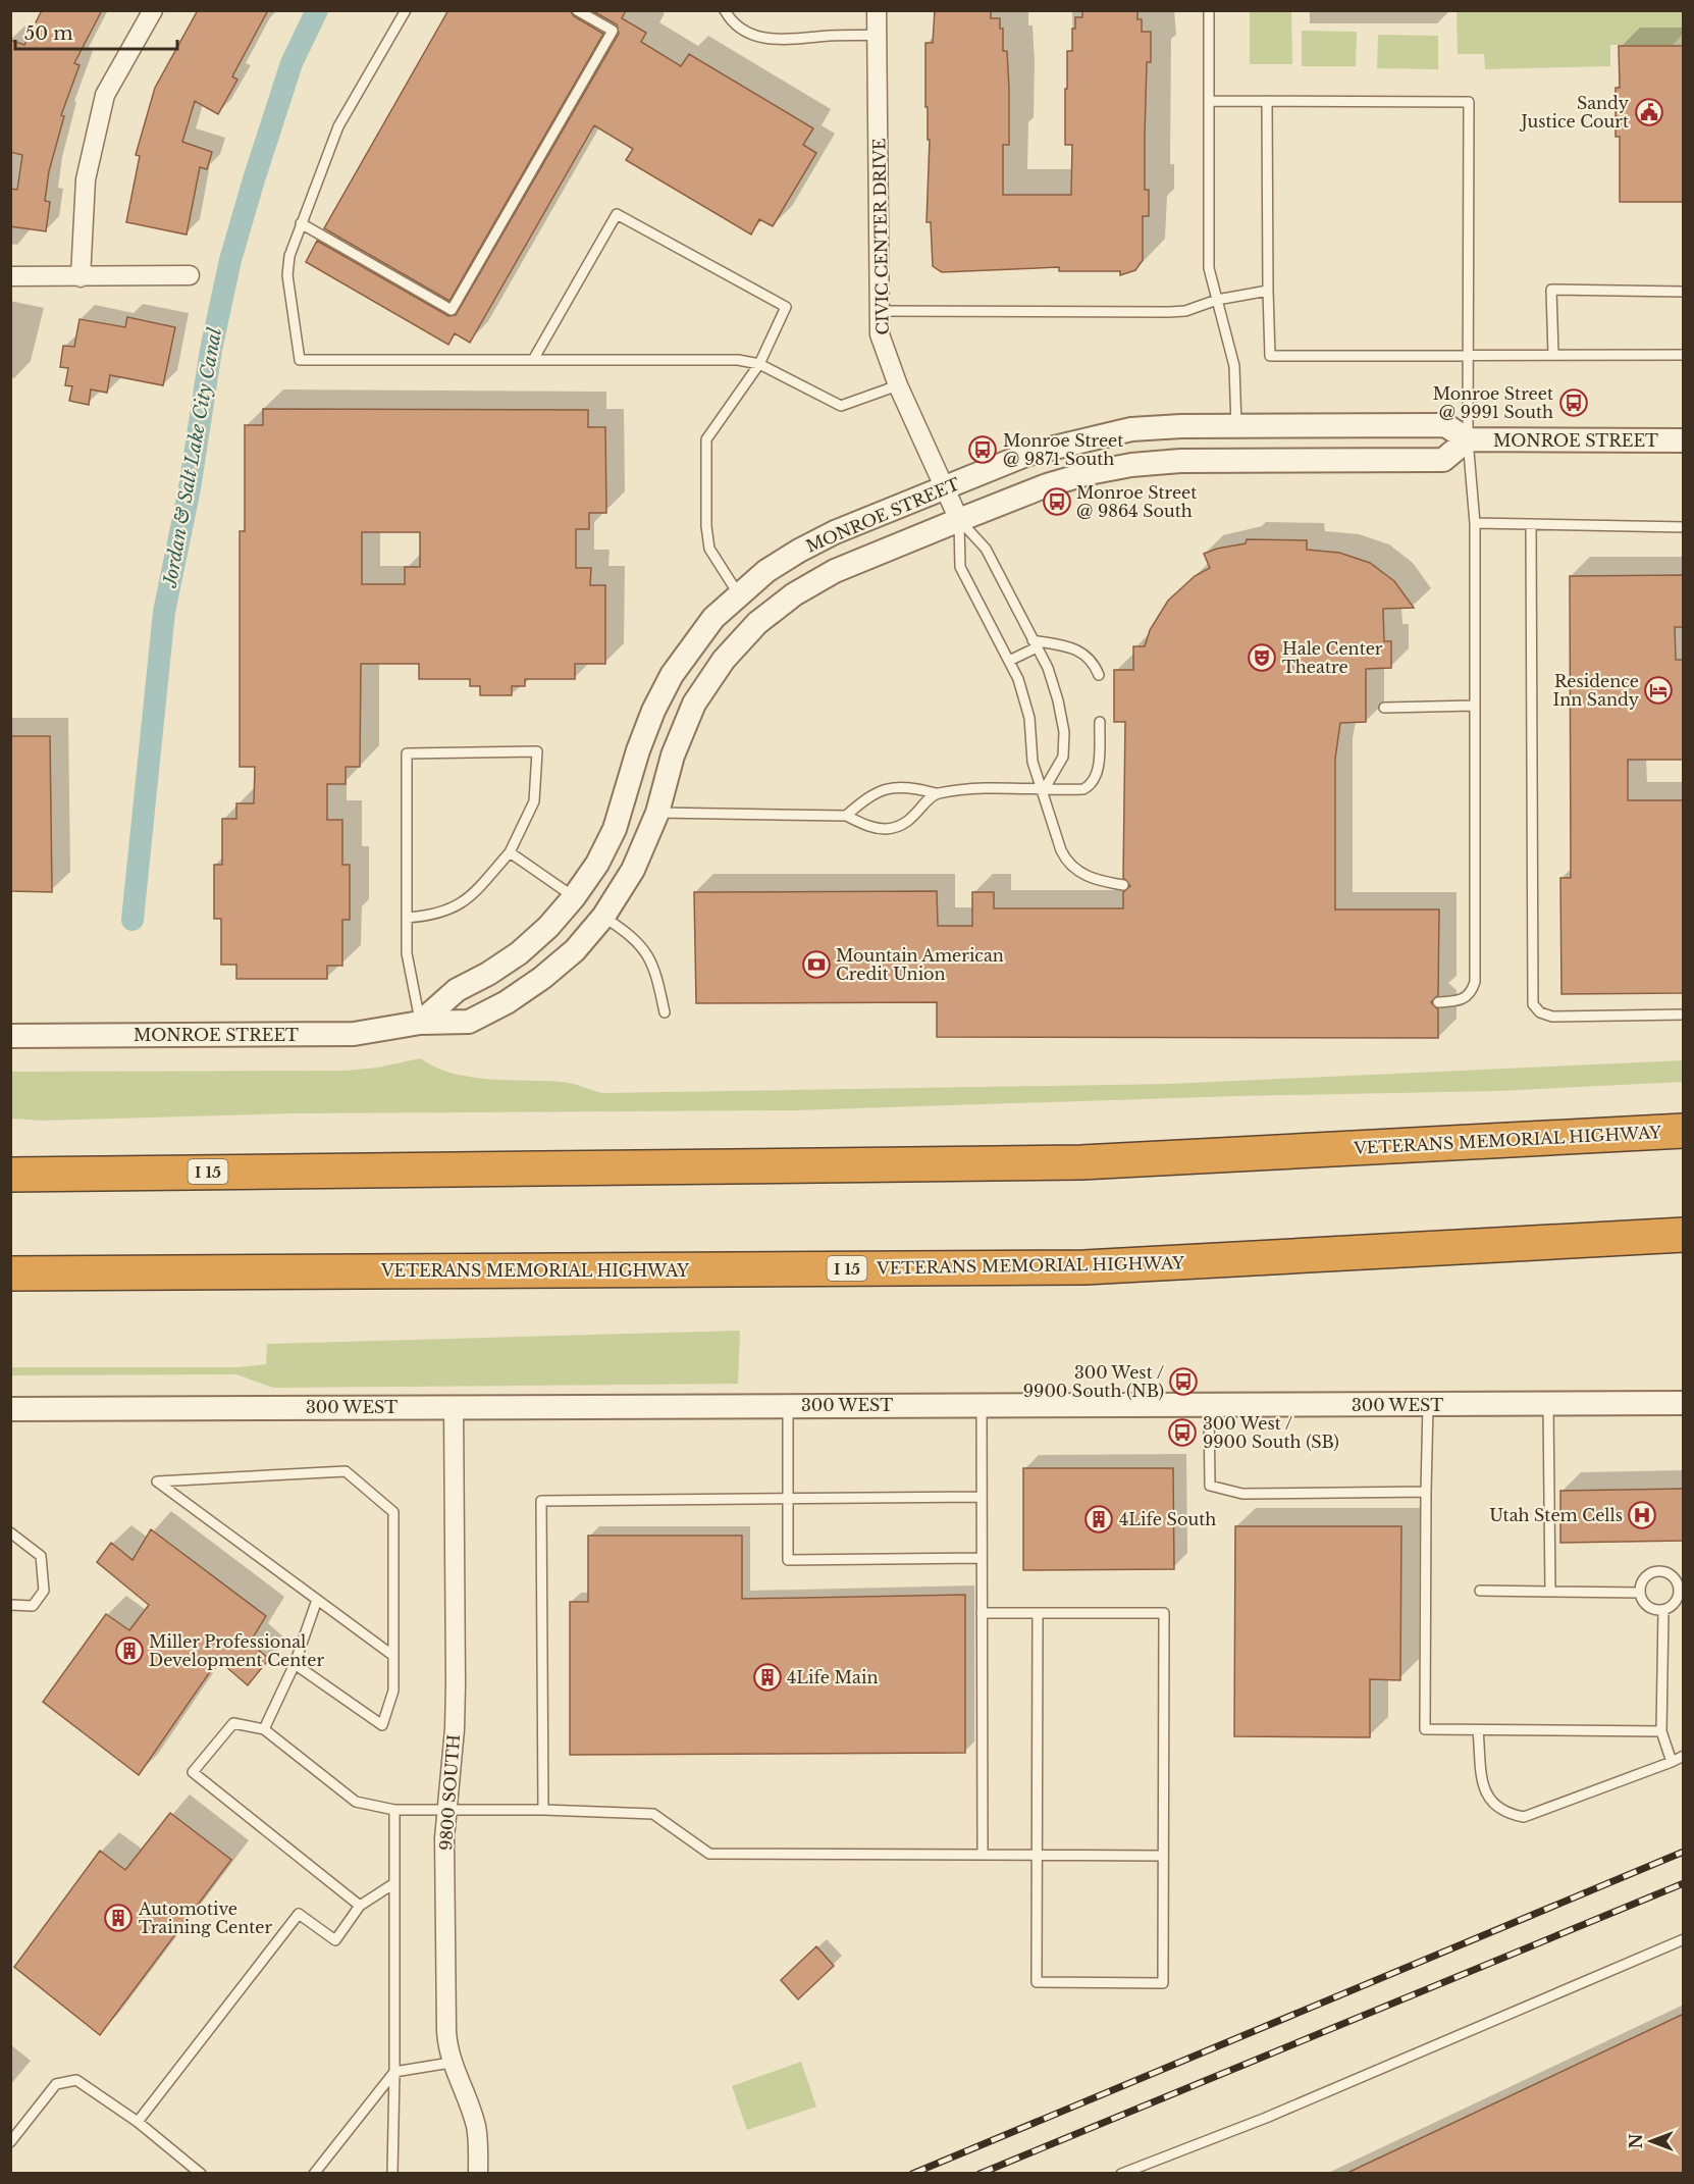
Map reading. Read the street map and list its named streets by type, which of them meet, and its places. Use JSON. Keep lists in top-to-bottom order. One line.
{"streets":{"highway":["VETERANS MEMORIAL HIGHWAY","I 15"],"street":["CIVIC CENTER DRIVE","MONROE STREET","300 WEST","9800 SOUTH"]},"crossings":[["CIVIC CENTER DRIVE","MONROE STREET"],["300 WEST","9800 SOUTH"]],"water":["Jordan & Salt Lake City Canal"],"places":{"public building":["Sandy Justice Court"],"bus stop":["Monroe Street @ 9991 South","Monroe Street @ 9871 South","Monroe Street @ 9864 South","300 West / 9900 South (NB)","300 West / 9900 South (SB)"],"theatre":["Hale Center Theatre"],"hotel":["Residence Inn Sandy"],"bank":["Mountain American Credit Union"],"hospital":["Utah Stem Cells"],"building":["4Life South","Miller Professional Development Center","4Life Main","Automotive Training Center"]},"scale_bar":"50 m","north":"left"}
